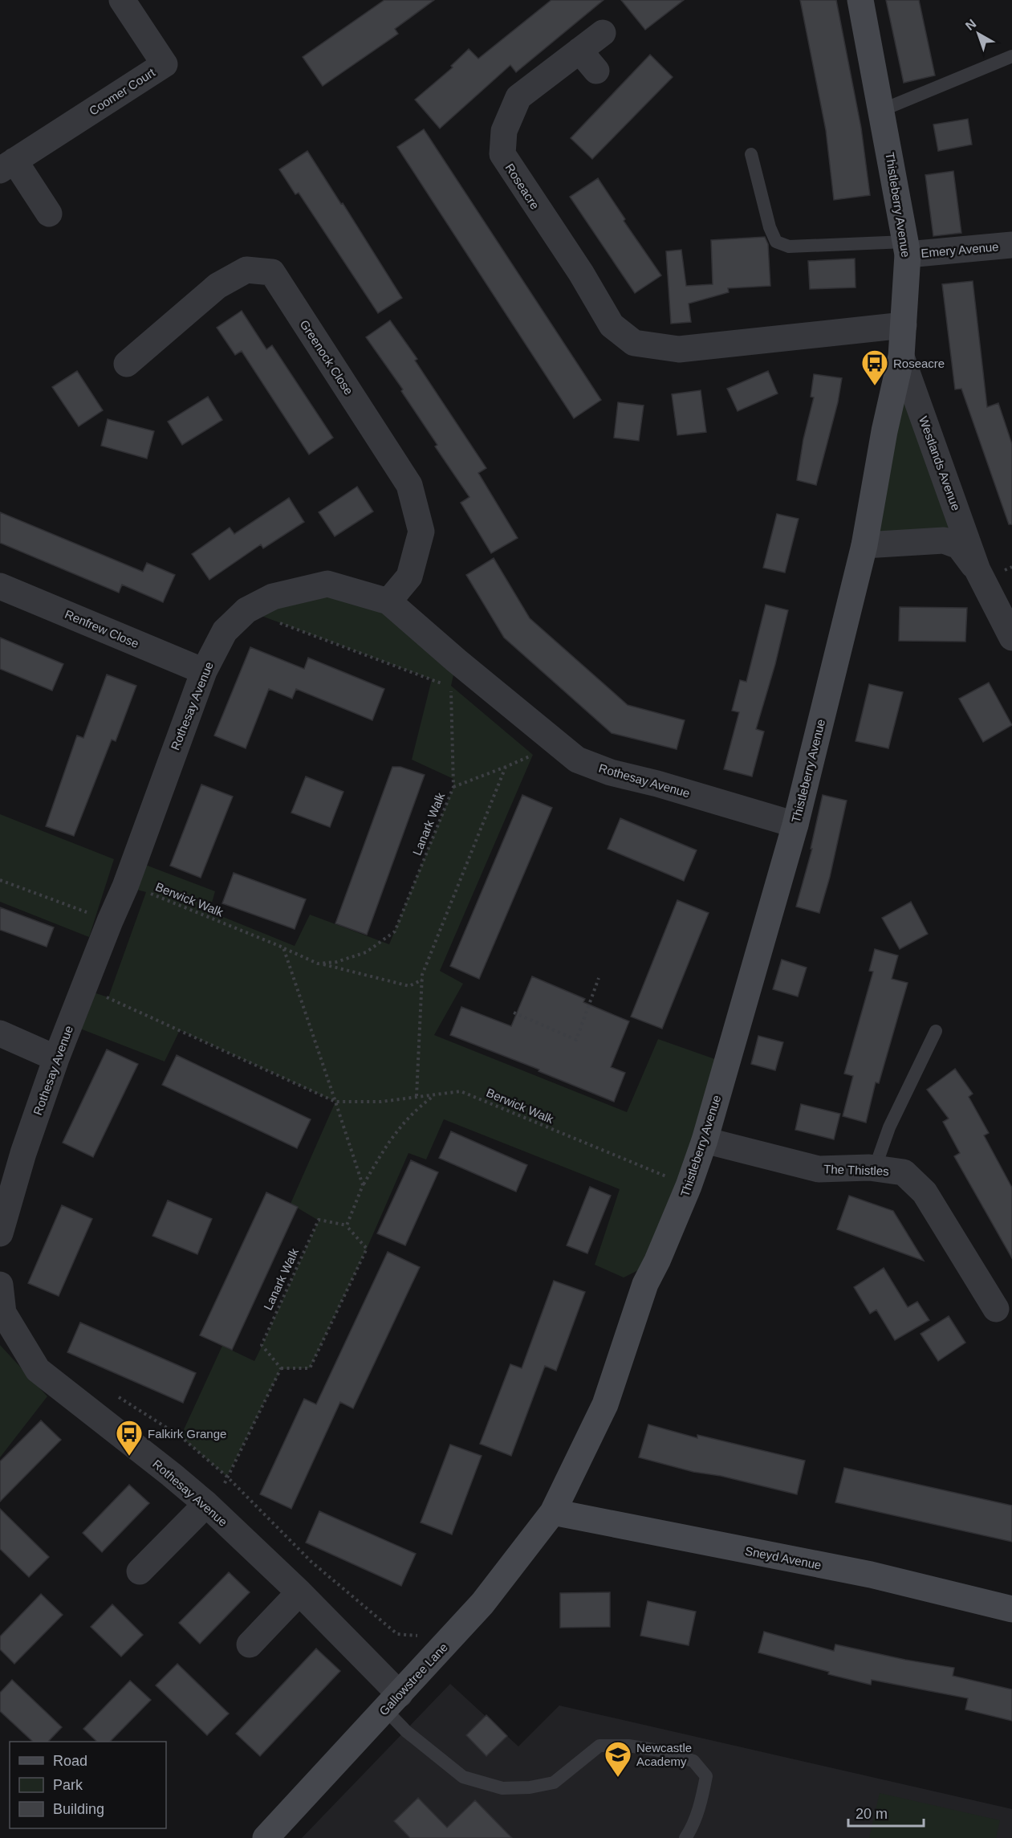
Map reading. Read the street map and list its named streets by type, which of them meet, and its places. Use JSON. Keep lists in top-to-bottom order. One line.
{"streets":{"street":["Coomer Court","Roseacre","Thistleberry Avenue","Emery Avenue","Greenock Close","Westlands Avenue","Renfrew Close","Rothesay Avenue","The Thistles","Sneyd Avenue","Gallowstree Lane"],"path":["Lanark Walk","Berwick Walk"]},"crossings":[["Roseacre","Thistleberry Avenue"],["Thistleberry Avenue","Emery Avenue"],["Thistleberry Avenue","Westlands Avenue"],["Thistleberry Avenue","Rothesay Avenue"],["Thistleberry Avenue","Berwick Walk"],["Thistleberry Avenue","The Thistles"],["Thistleberry Avenue","Sneyd Avenue"],["Thistleberry Avenue","Gallowstree Lane"],["Greenock Close","Rothesay Avenue"],["Renfrew Close","Rothesay Avenue"],["Rothesay Avenue","Lanark Walk"],["Rothesay Avenue","Berwick Walk"],["Rothesay Avenue","Gallowstree Lane"],["Lanark Walk","Berwick Walk"],["Sneyd Avenue","Gallowstree Lane"]],"places":{"bus stop":["Roseacre","Falkirk Grange"],"school or university":["Newcastle Academy"]},"legend":["Road","Park","Building"],"scale_bar":"20 m","north":"top left"}
